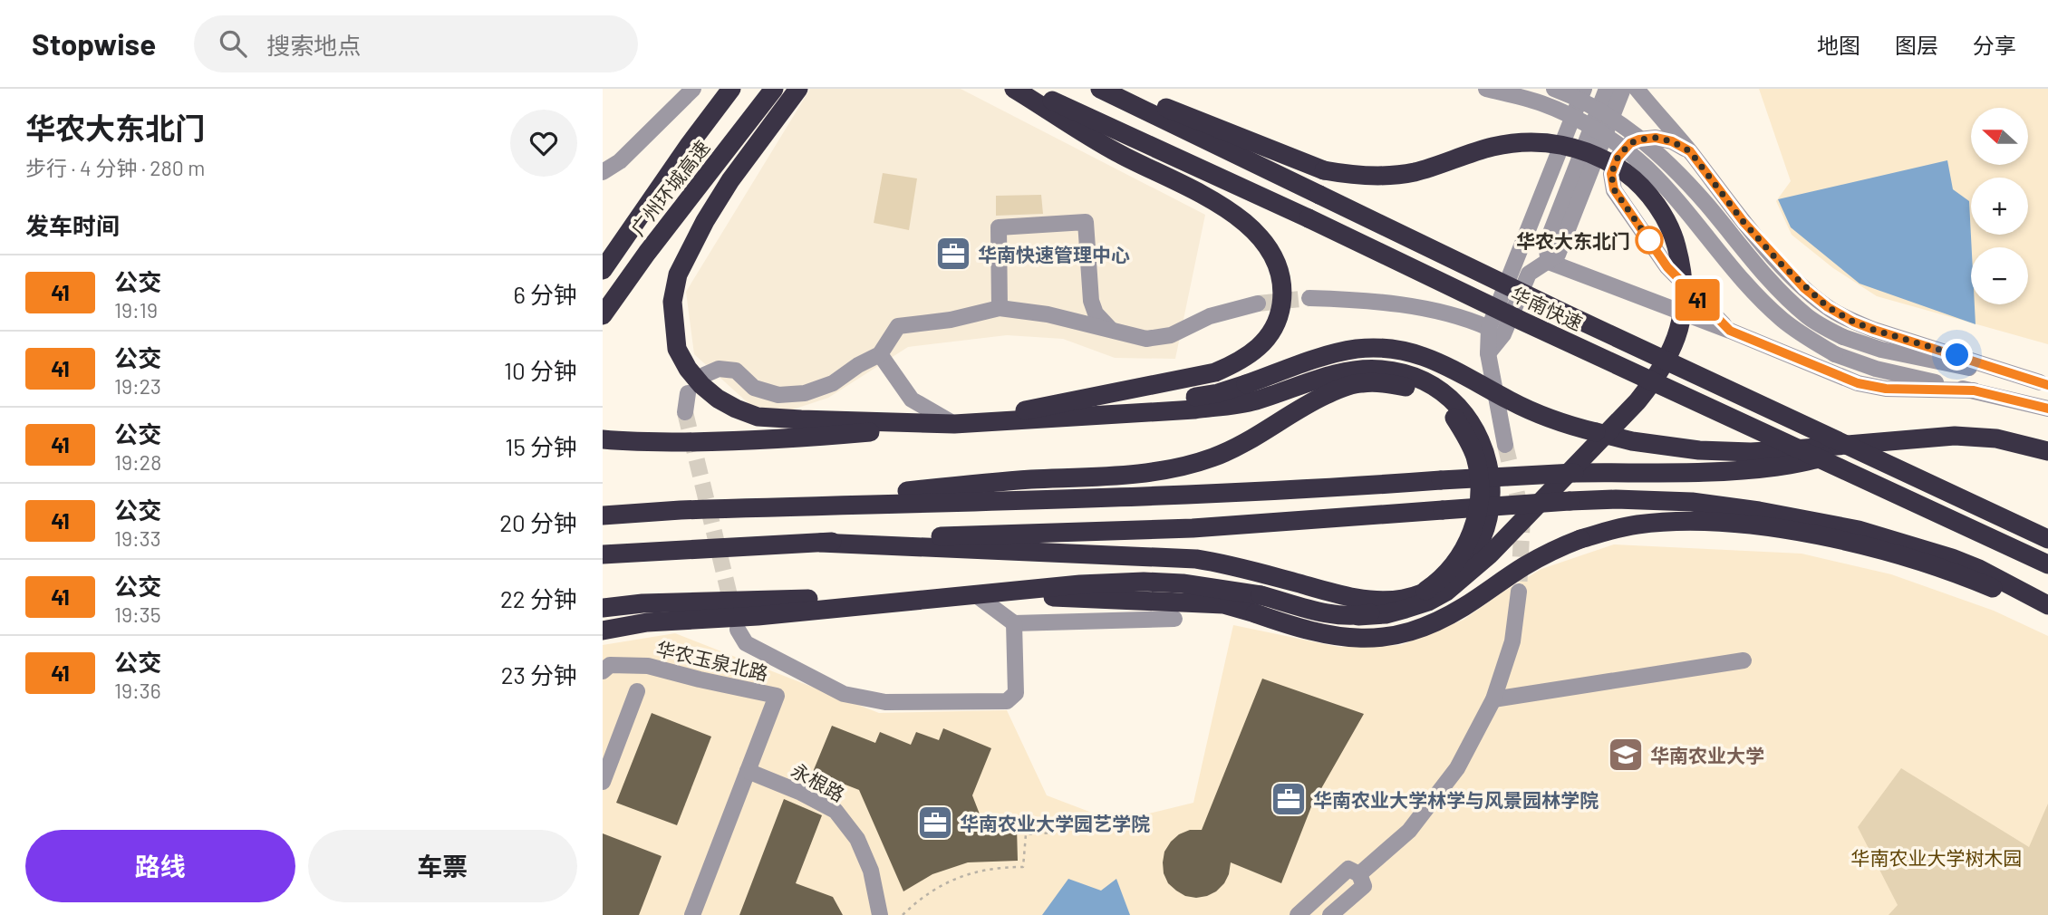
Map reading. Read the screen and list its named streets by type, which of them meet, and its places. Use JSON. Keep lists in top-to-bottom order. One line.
{"streets":{"highway":["广州环城高速","华南快速"],"street":["华农玉泉北路","永根路"]},"crossings":[["华农玉泉北路","永根路"]],"parks":["华南农业大学树木园"],"places":{"other":["华农大东北门"],"office":["华南快速管理中心","华南农业大学林学与风景园林学院","华南农业大学园艺学院"],"school or university":["华南农业大学"]},"lines":["bus line 41"],"north":"left","page":{"header":"Stopwise","search":"搜索地点","nav":["地图","图层","分享"],"heading":[["华农大东北门","步行 · 4 分钟 · 280 m"],"发车时间"],"on_map":"41","map_buttons":["+","−"],"list":[{"mark":"41","name":"公交","note":"19:19","value":"6 分钟"},{"mark":"41","name":"公交","note":"19:23","value":"10 分钟"},{"mark":"41","name":"公交","note":"19:28","value":"15 分钟"},{"mark":"41","name":"公交","note":"19:33","value":"20 分钟"},{"mark":"41","name":"公交","note":"19:35","value":"22 分钟"},{"mark":"41","name":"公交","note":"19:36","value":"23 分钟"}],"buttons":["路线","车票"]}}
